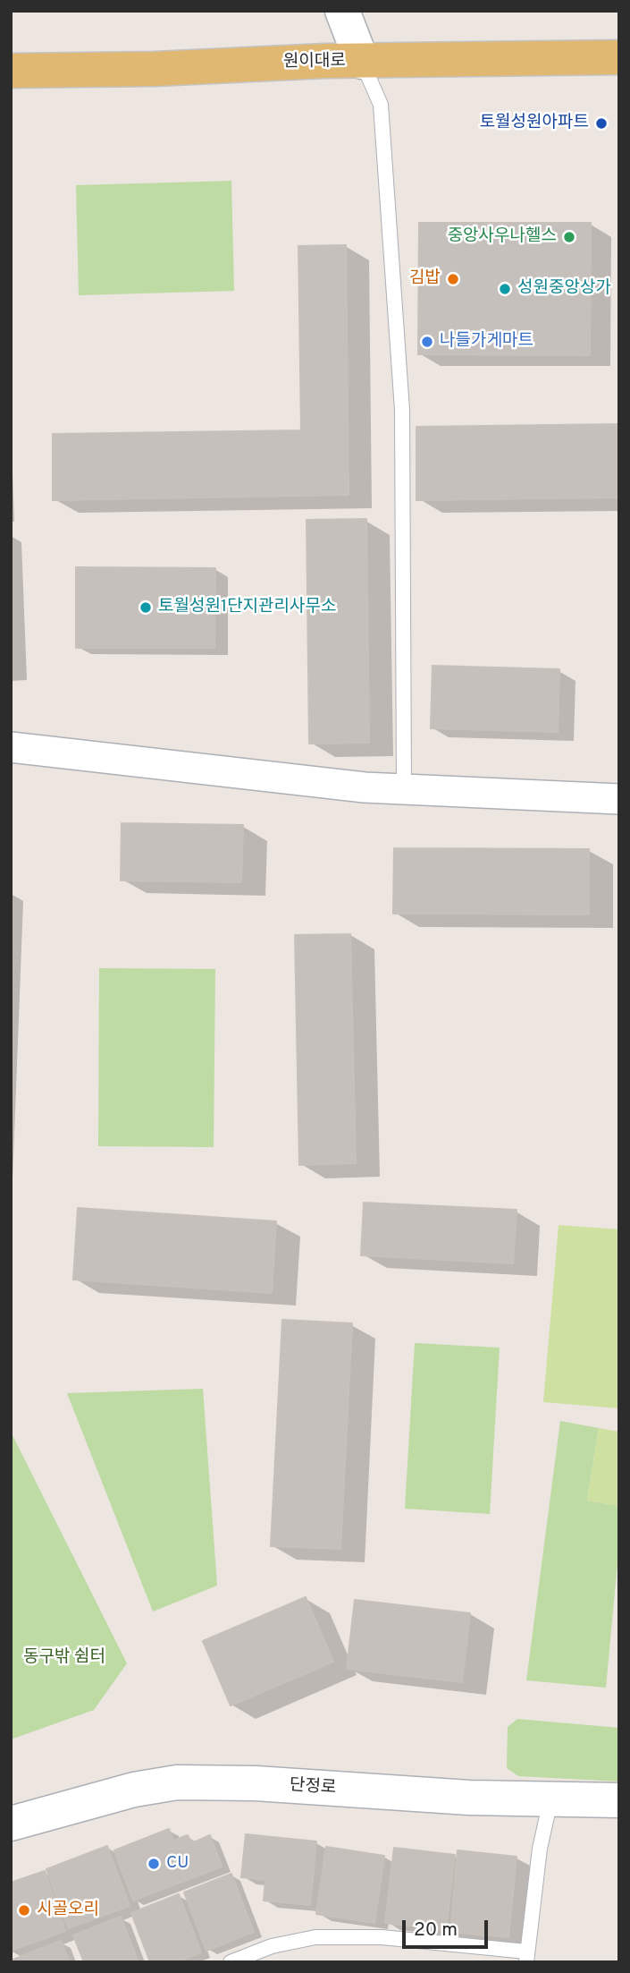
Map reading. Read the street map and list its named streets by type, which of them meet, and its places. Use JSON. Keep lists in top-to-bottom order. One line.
{"streets":{"main road":["원이대로"],"street":["단정로"]},"parks":["동구밖 쉼터"],"places":["토월성원아파트","중앙사우나헬스","김밥","성원중앙상가","나들가게마트","토월성원1단지관리사무소","CU","시골오리"],"scale_bar":"20 m"}
